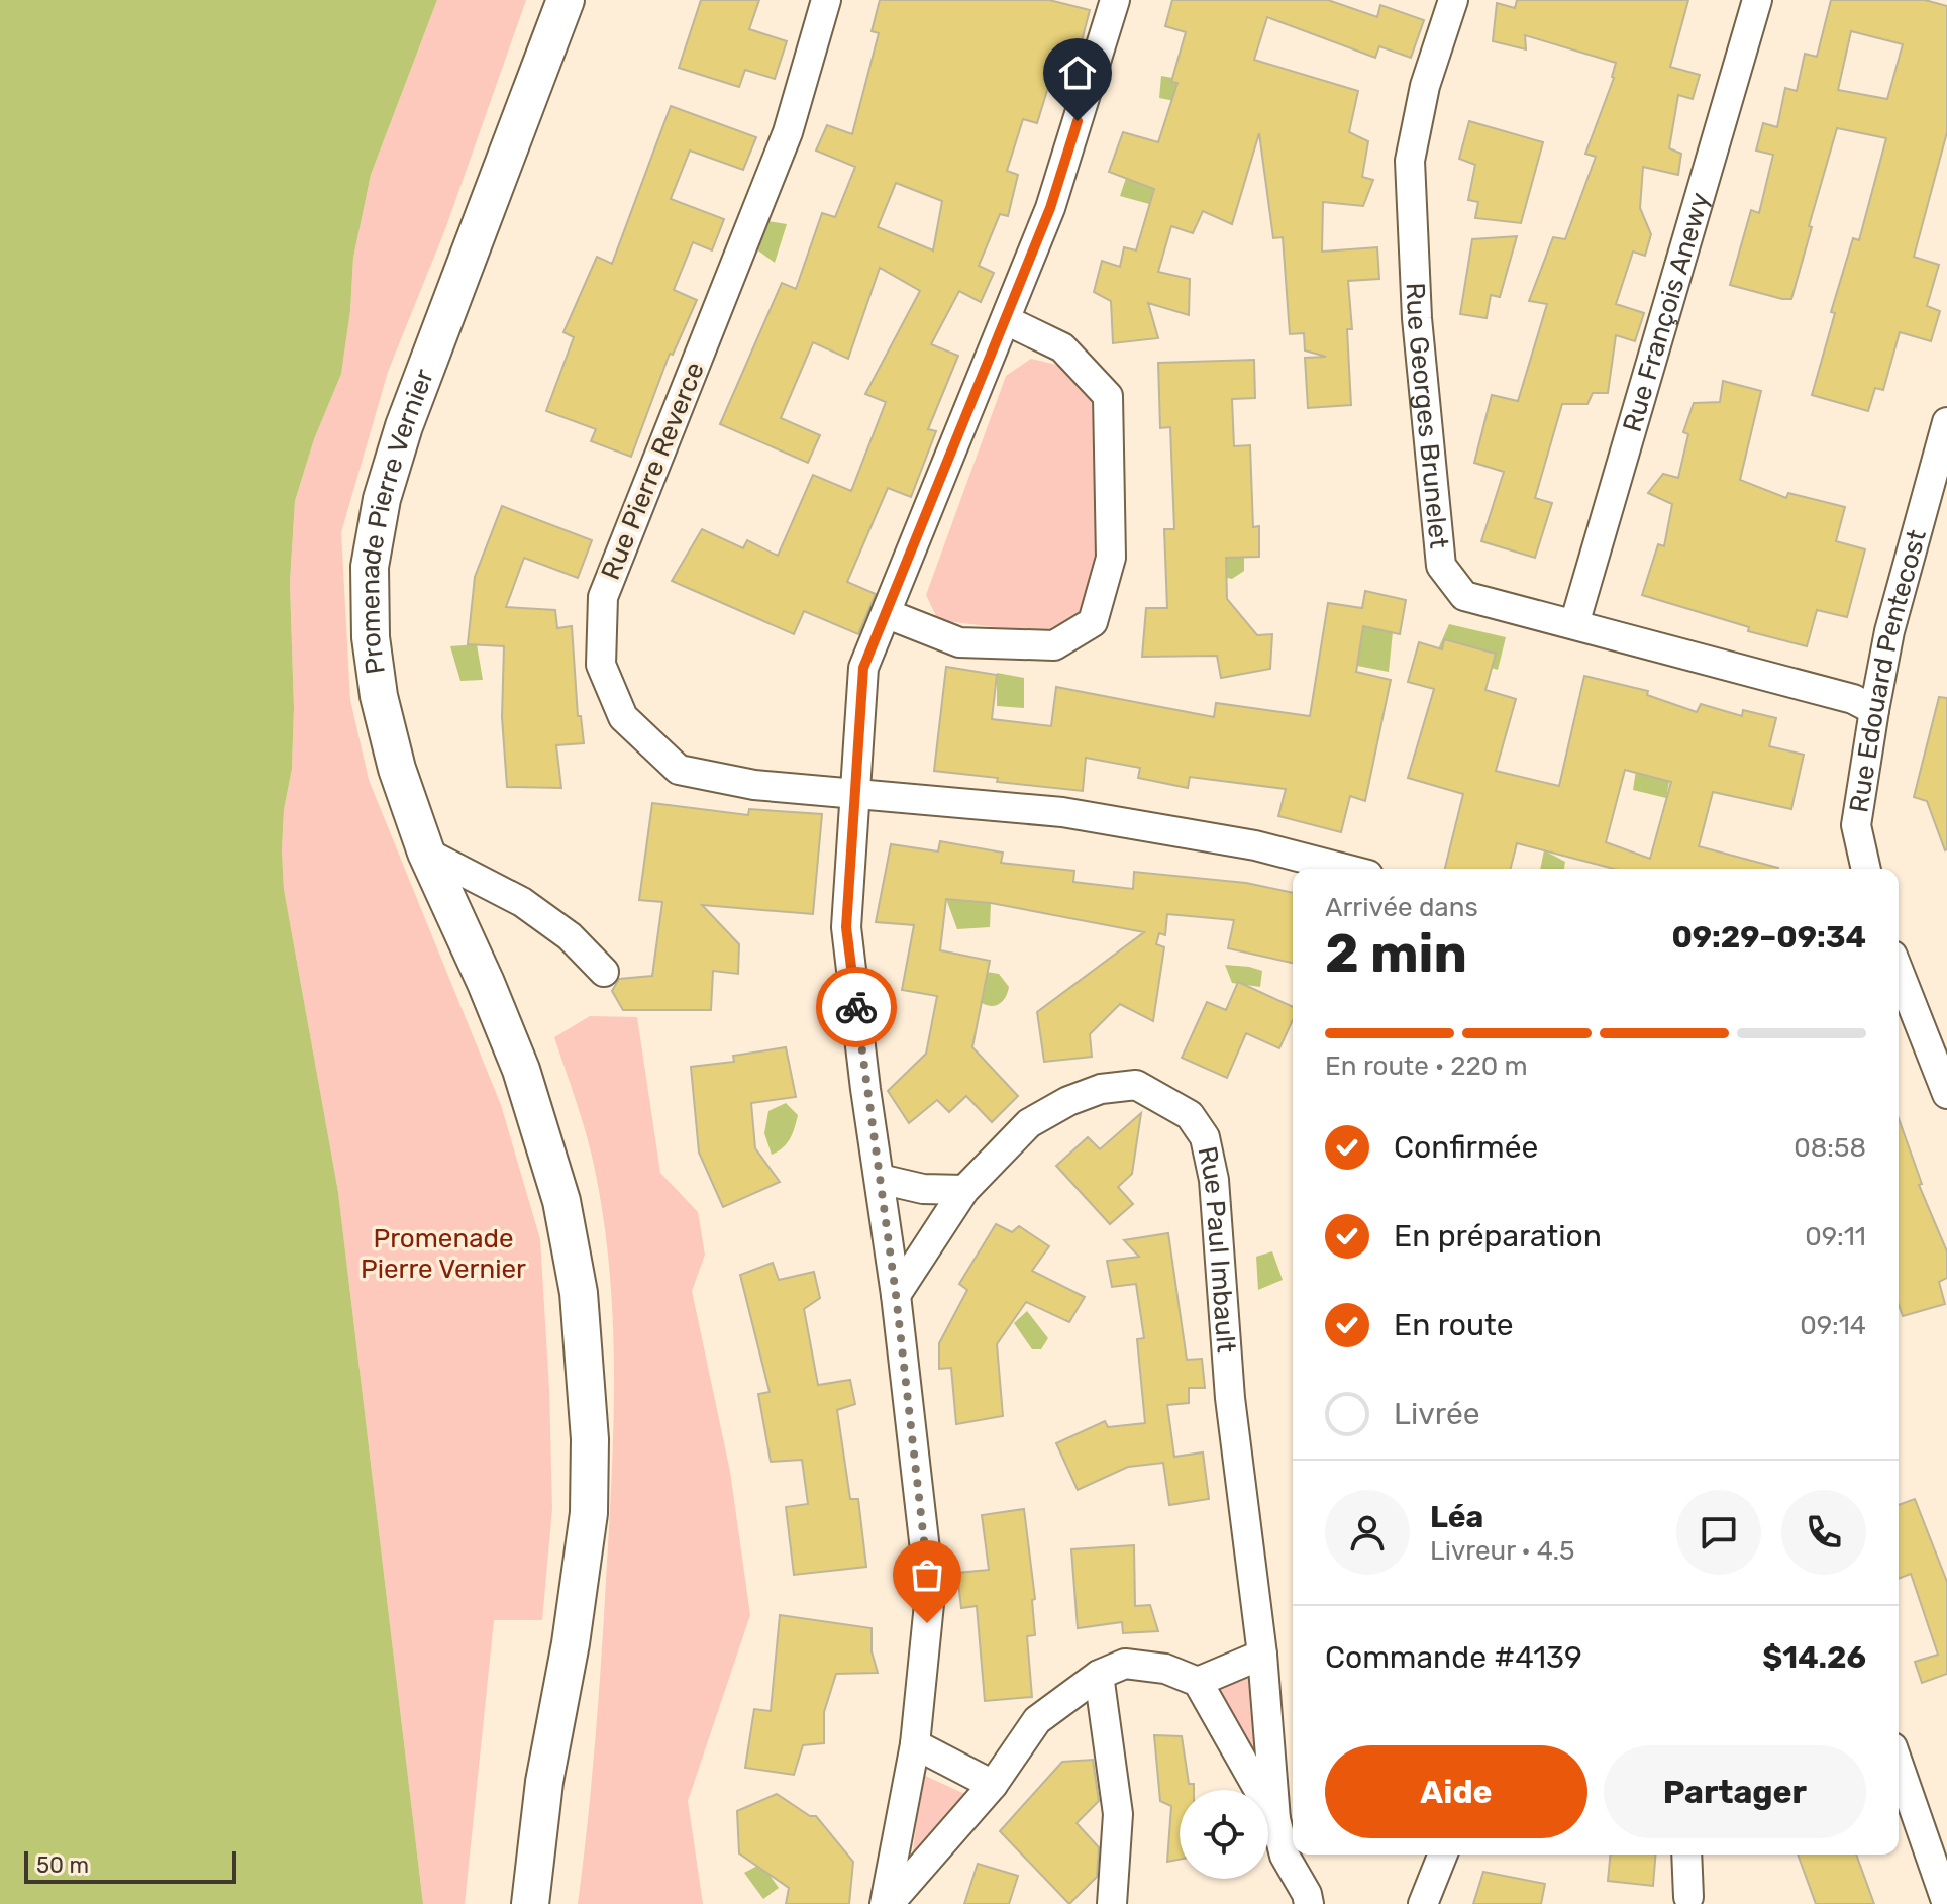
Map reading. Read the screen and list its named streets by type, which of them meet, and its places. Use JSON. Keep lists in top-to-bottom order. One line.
{"streets":{"main road":["Promenade Pierre Vernier"],"street":["Rue François Anewy","Rue Georges Brunelet","Rue Pierre Reverce","Rue Edouard Pentecost","Rue Paul Imbault"]},"crossings":[["Rue François Anewy","Rue Georges Brunelet"],["Rue Georges Brunelet","Rue Edouard Pentecost"]],"parks":["Promenade Pierre Vernier"],"scale_bar":"50 m","page":{"heading":["2 min","Arrivée dans","09:29–09:34"],"panel":["Léa","Livreur · 4.5","Commande #4139","$14.26"],"bar":"En route · 220 m","list":[["Confirmée","08:58"],["En préparation","09:11"],["En route","09:14"],"Livrée"],"buttons":["Aide","Partager"],"scale":"50 m"}}
